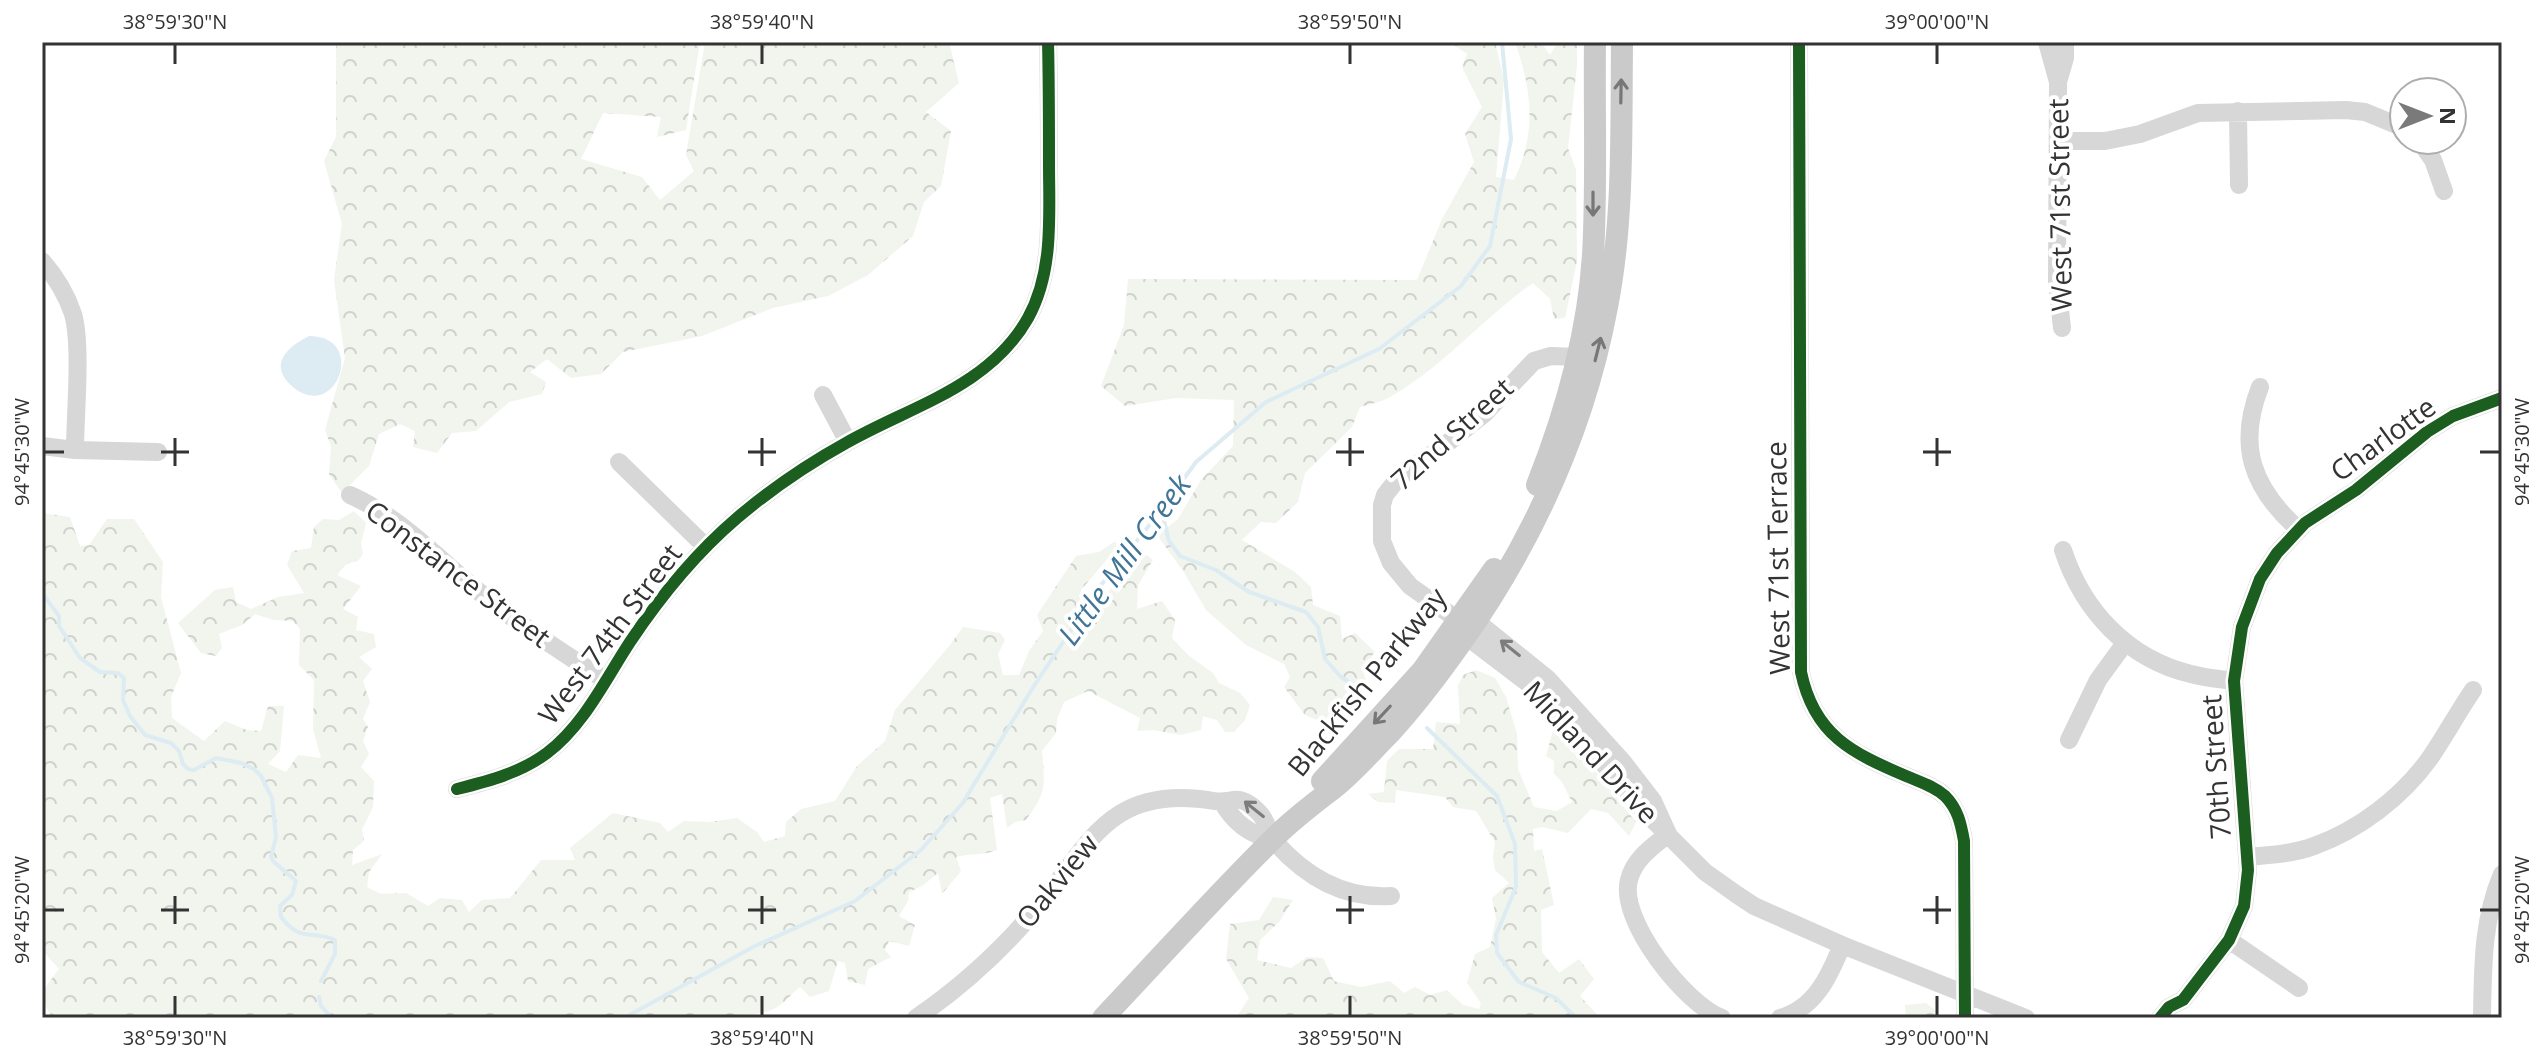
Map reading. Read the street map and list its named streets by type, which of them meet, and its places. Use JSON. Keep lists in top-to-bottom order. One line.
{"streets":{"main road":["Blackfish Parkway"],"street":["West 71st Street","72nd Street","Charlotte","West 71st Terrace","Constance Street","West 74th Street","Midland Drive","70th Street","Oakview"]},"crossings":[["72nd Street","Blackfish Parkway"],["72nd Street","Midland Drive"],["Charlotte","70th Street"],["West 71st Terrace","Midland Drive"],["Constance Street","West 74th Street"],["Blackfish Parkway","Midland Drive"],["Blackfish Parkway","Oakview"]],"water":["Little Mill Creek"],"north":"right","coordinates":["38°59'30\"N","38°59'40\"N","38°59'50\"N","39°00'00\"N","94°45'30\"W","94°45'20\"W"]}
